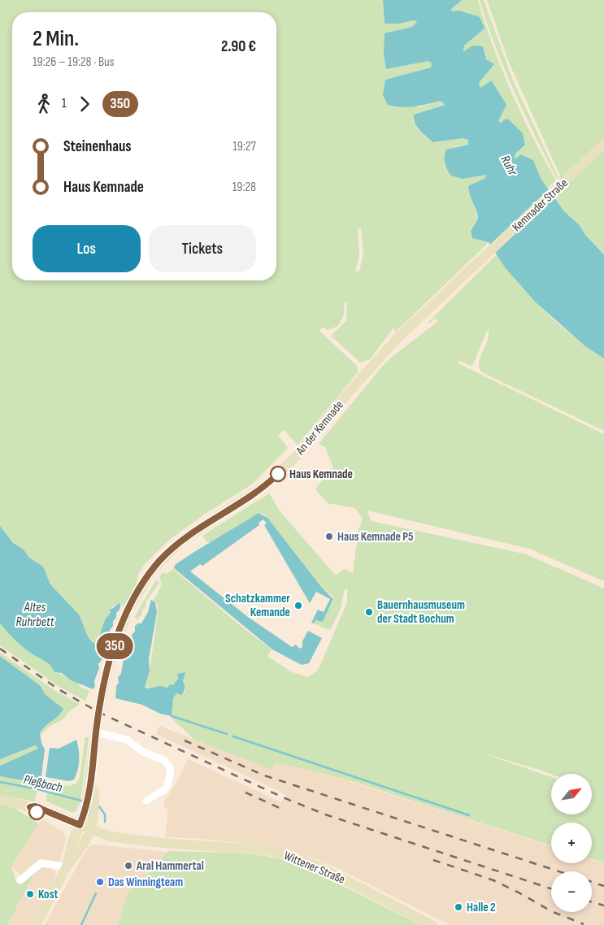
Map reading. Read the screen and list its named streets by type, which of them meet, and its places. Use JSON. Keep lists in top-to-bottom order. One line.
{"streets":{"main road":["Kemnader Straße","An der Kemnade","Wittener Straße"]},"crossings":[["Kemnader Straße","An der Kemnade"],["An der Kemnade","Wittener Straße"]],"water":["Ruhr","Altes Ruhrbett","Pleßbach"],"places":["Haus Kemnade","Haus Kemnade P5","Schatzkammer Kemande","Bauernhausmuseum der Stadt Bochum","Aral Hammertal","Das Winningteam","Kost","Halle 2"],"lines":["bus line 350"],"north":"top right","page":{"on_map":"350","heading":["2 Min.","19:26 – 19:28 · Bus","2.90 €"],"legs":["1","350"],"list":[{"name":"Steinenhaus","value":"19:27"},{"name":"Haus Kemnade","value":"19:28"}],"buttons":["Los","Tickets"],"map_buttons":["+","−"]}}
